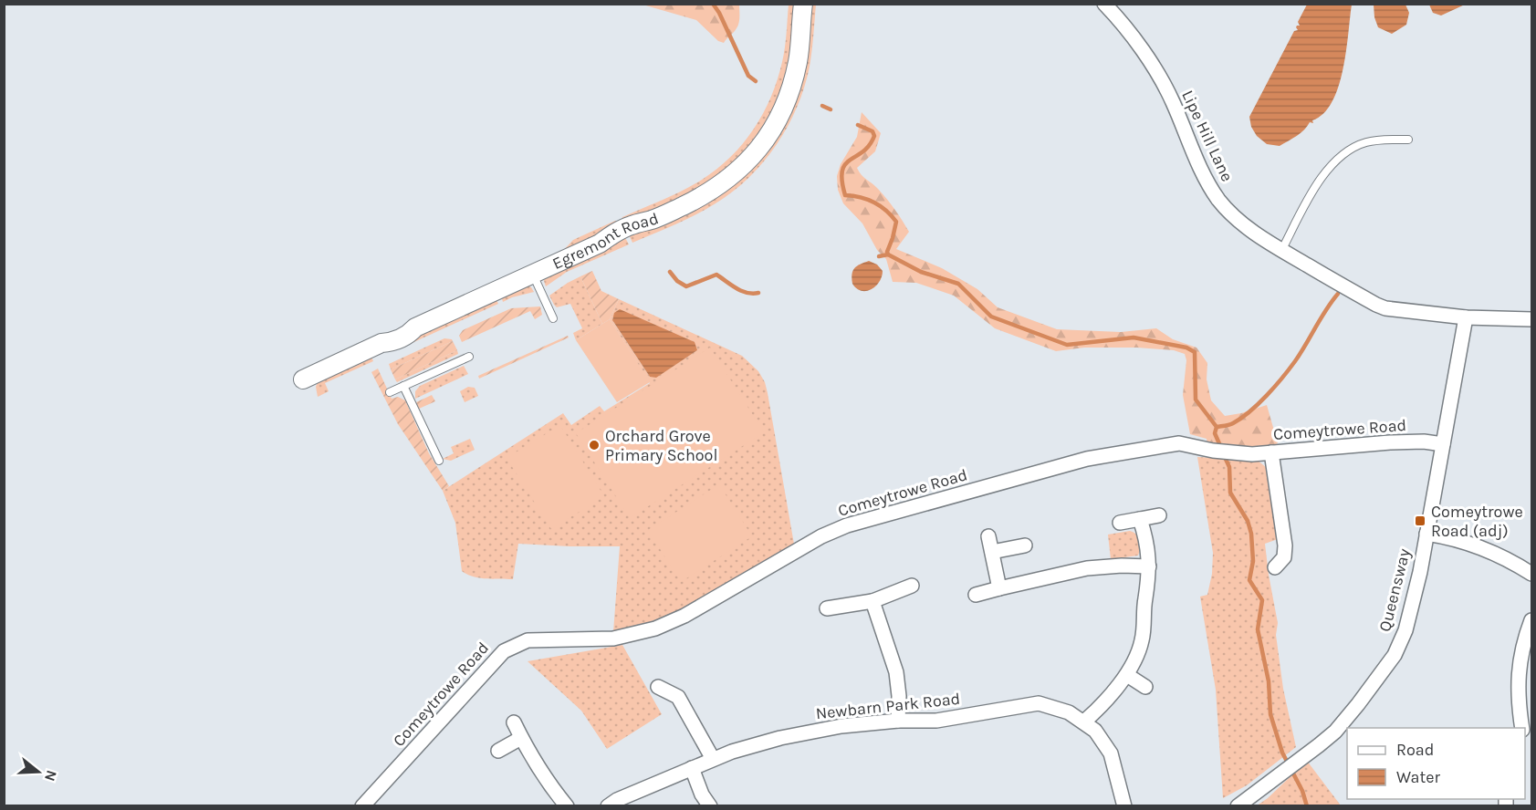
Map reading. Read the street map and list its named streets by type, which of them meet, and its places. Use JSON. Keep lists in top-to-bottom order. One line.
{"streets":{"street":["Lipe Hill Lane","Egremont Road","Comeytrowe Road","Queensway","Newbarn Park Road"]},"crossings":[["Lipe Hill Lane","Queensway"],["Comeytrowe Road","Queensway"]],"places":{"other":["Orchard Grove Primary School"],"transit":["Comeytrowe Road (adj)"]},"legend":["Road","Water"],"north":"right"}
